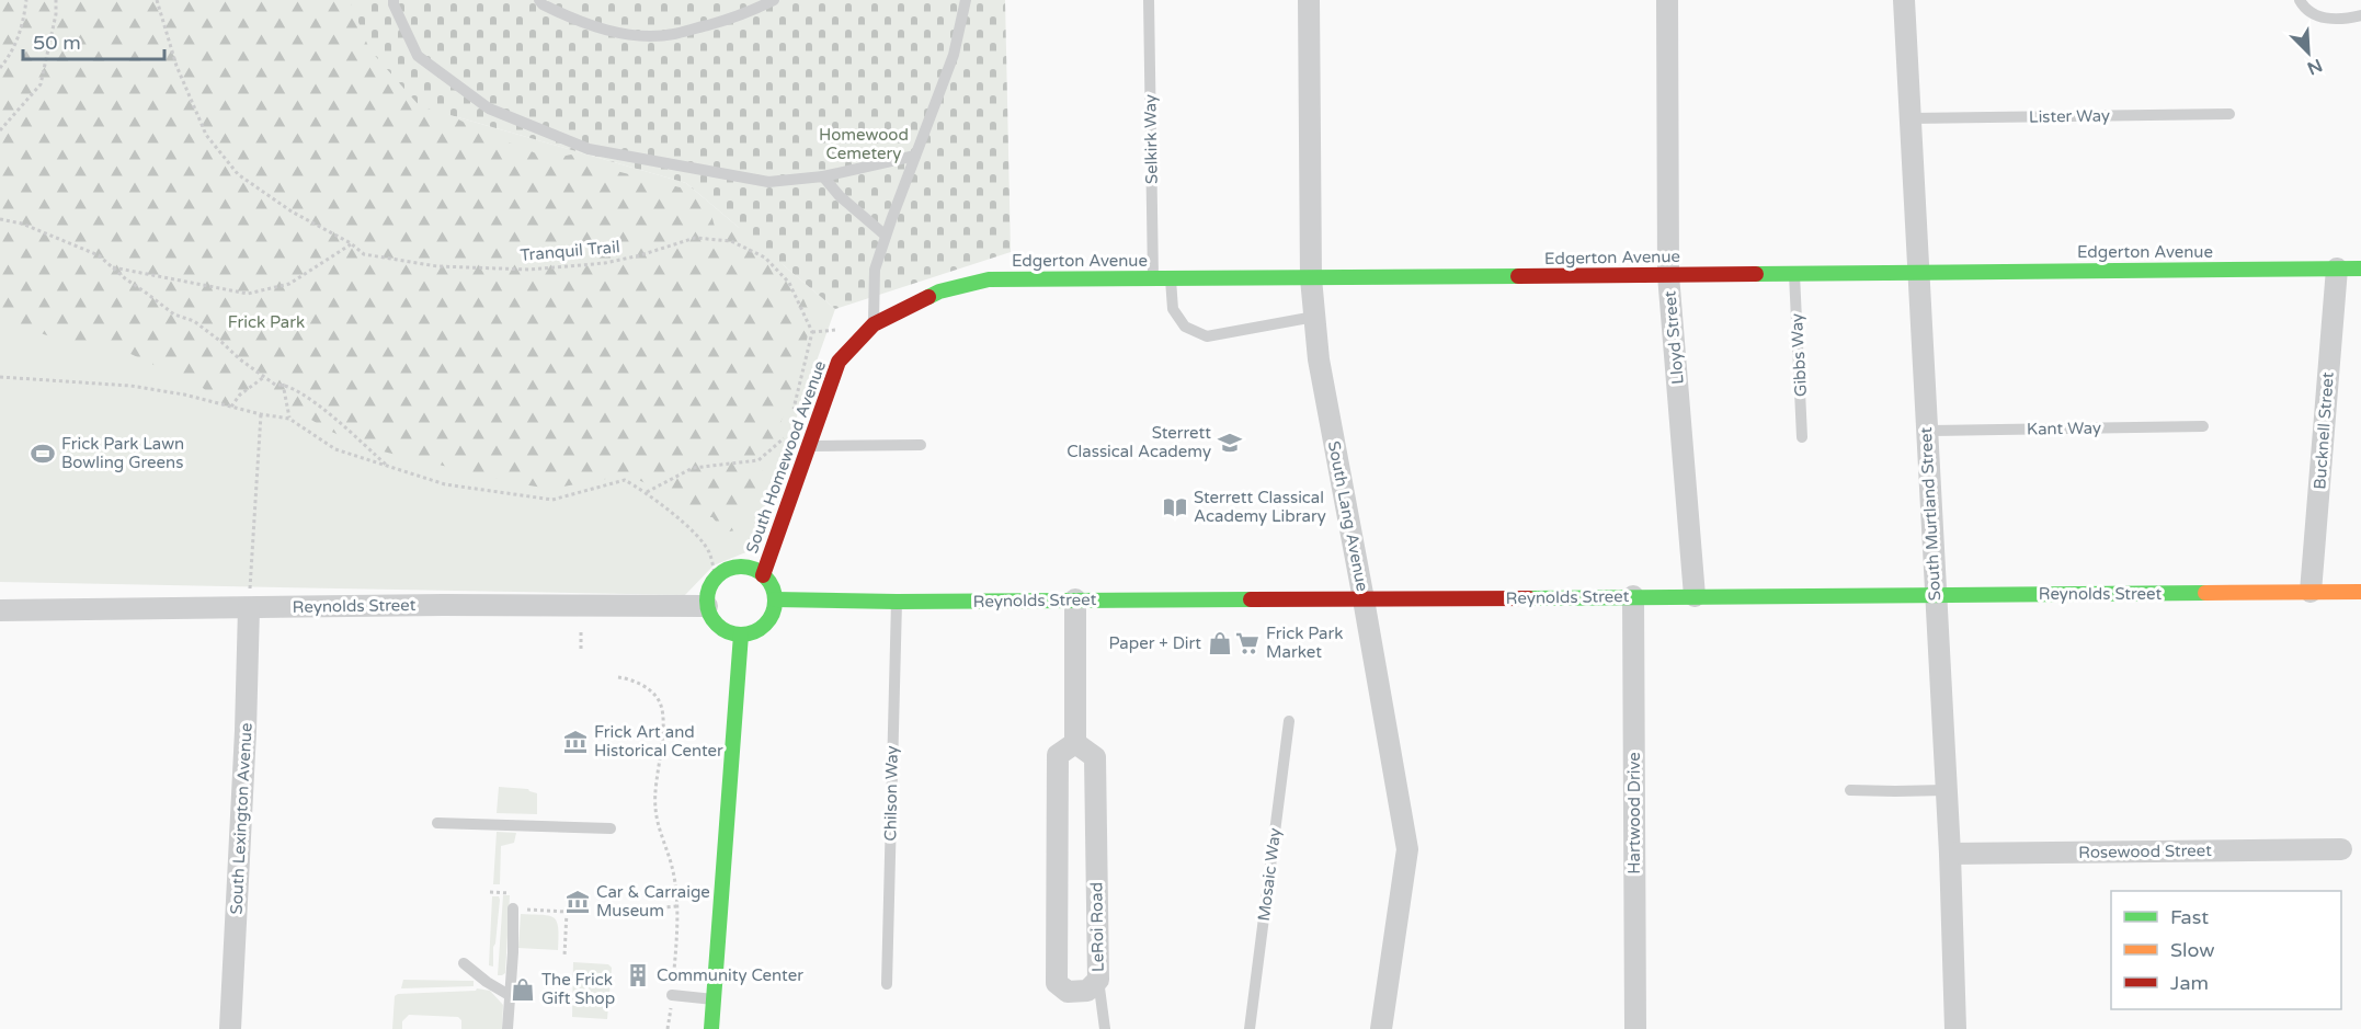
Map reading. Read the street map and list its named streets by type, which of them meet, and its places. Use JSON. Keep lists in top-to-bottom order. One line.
{"streets":{"street":["Edgerton Avenue","Lloyd Street","Bucknell Street","South Homewood Avenue","South Murtland Street","South Lang Avenue","Reynolds Street","Hartwood Drive","South Lexington Avenue","Rosewood Street","LeRoi Road"],"lane":["Lister Way","Selkirk Way","Gibbs Way","Kant Way","Chilson Way","Mosaic Way"],"path":["Tranquil Trail"]},"crossings":[["Lister Way","South Murtland Street"],["Selkirk Way","Edgerton Avenue"],["Edgerton Avenue","Lloyd Street"],["Edgerton Avenue","Gibbs Way"],["Edgerton Avenue","Bucknell Street"],["Edgerton Avenue","South Homewood Avenue"],["Edgerton Avenue","South Murtland Street"],["Edgerton Avenue","South Lang Avenue"],["Lloyd Street","Reynolds Street"],["Kant Way","South Murtland Street"],["Bucknell Street","Reynolds Street"],["South Homewood Avenue","Reynolds Street"],["South Murtland Street","Reynolds Street"],["South Murtland Street","Rosewood Street"],["South Lang Avenue","Reynolds Street"],["Reynolds Street","Chilson Way"],["Reynolds Street","Hartwood Drive"],["Reynolds Street","South Lexington Avenue"]],"parks":["Homewood Cemetery","Frick Park"],"places":{"school or university":["Sterrett Classical Academy"],"sports":["Frick Park Lawn Bowling Greens"],"library":["Sterrett Classical Academy Library"],"shop":["Paper + Dirt","The Frick Gift Shop"],"supermarket":["Frick Park Market"],"museum":["Frick Art and Historical Center","Car & Carraige Museum"],"building":["Community Center"]},"legend":["Fast","Slow","Jam"],"scale_bar":"50 m","north":"bottom right"}
